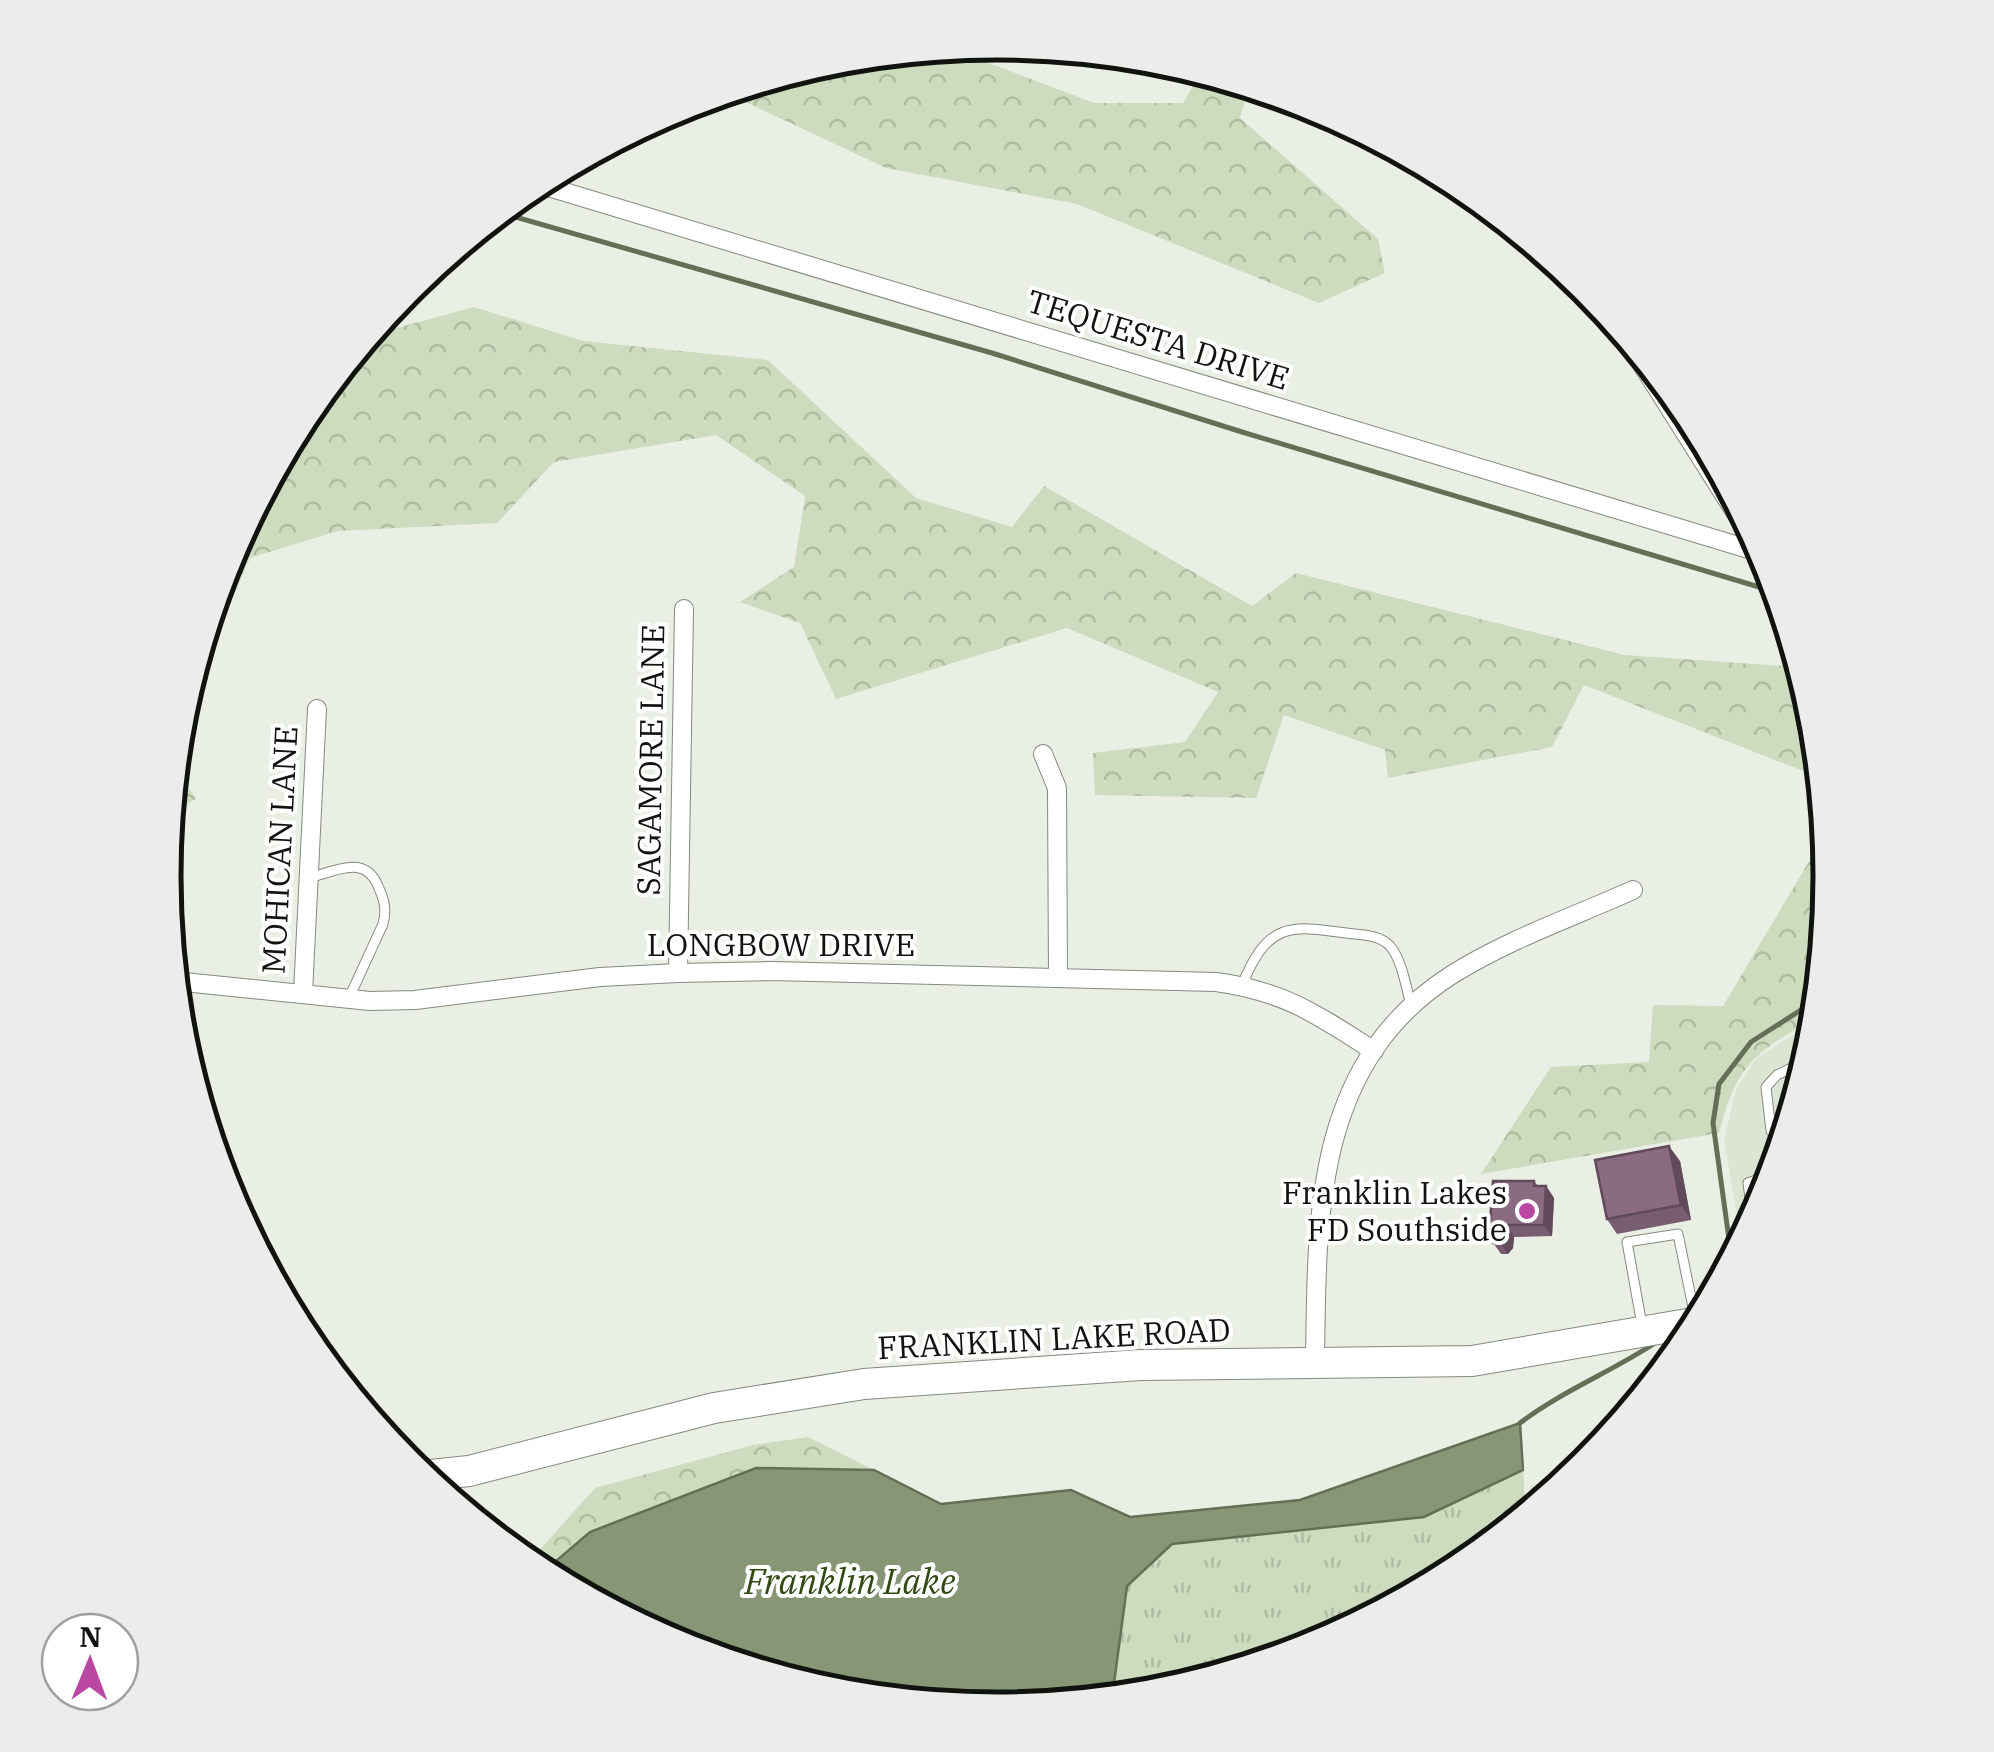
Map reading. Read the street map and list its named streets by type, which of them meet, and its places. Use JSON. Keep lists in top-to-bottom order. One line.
{"streets":{"main road":["FRANKLIN LAKE ROAD"],"street":["TEQUESTA DRIVE","SAGAMORE LANE","MOHICAN LANE","LONGBOW DRIVE"]},"crossings":[["SAGAMORE LANE","LONGBOW DRIVE"],["MOHICAN LANE","LONGBOW DRIVE"]],"water":["Franklin Lake"],"places":["Franklin Lakes FD Southside"],"north":"top"}
